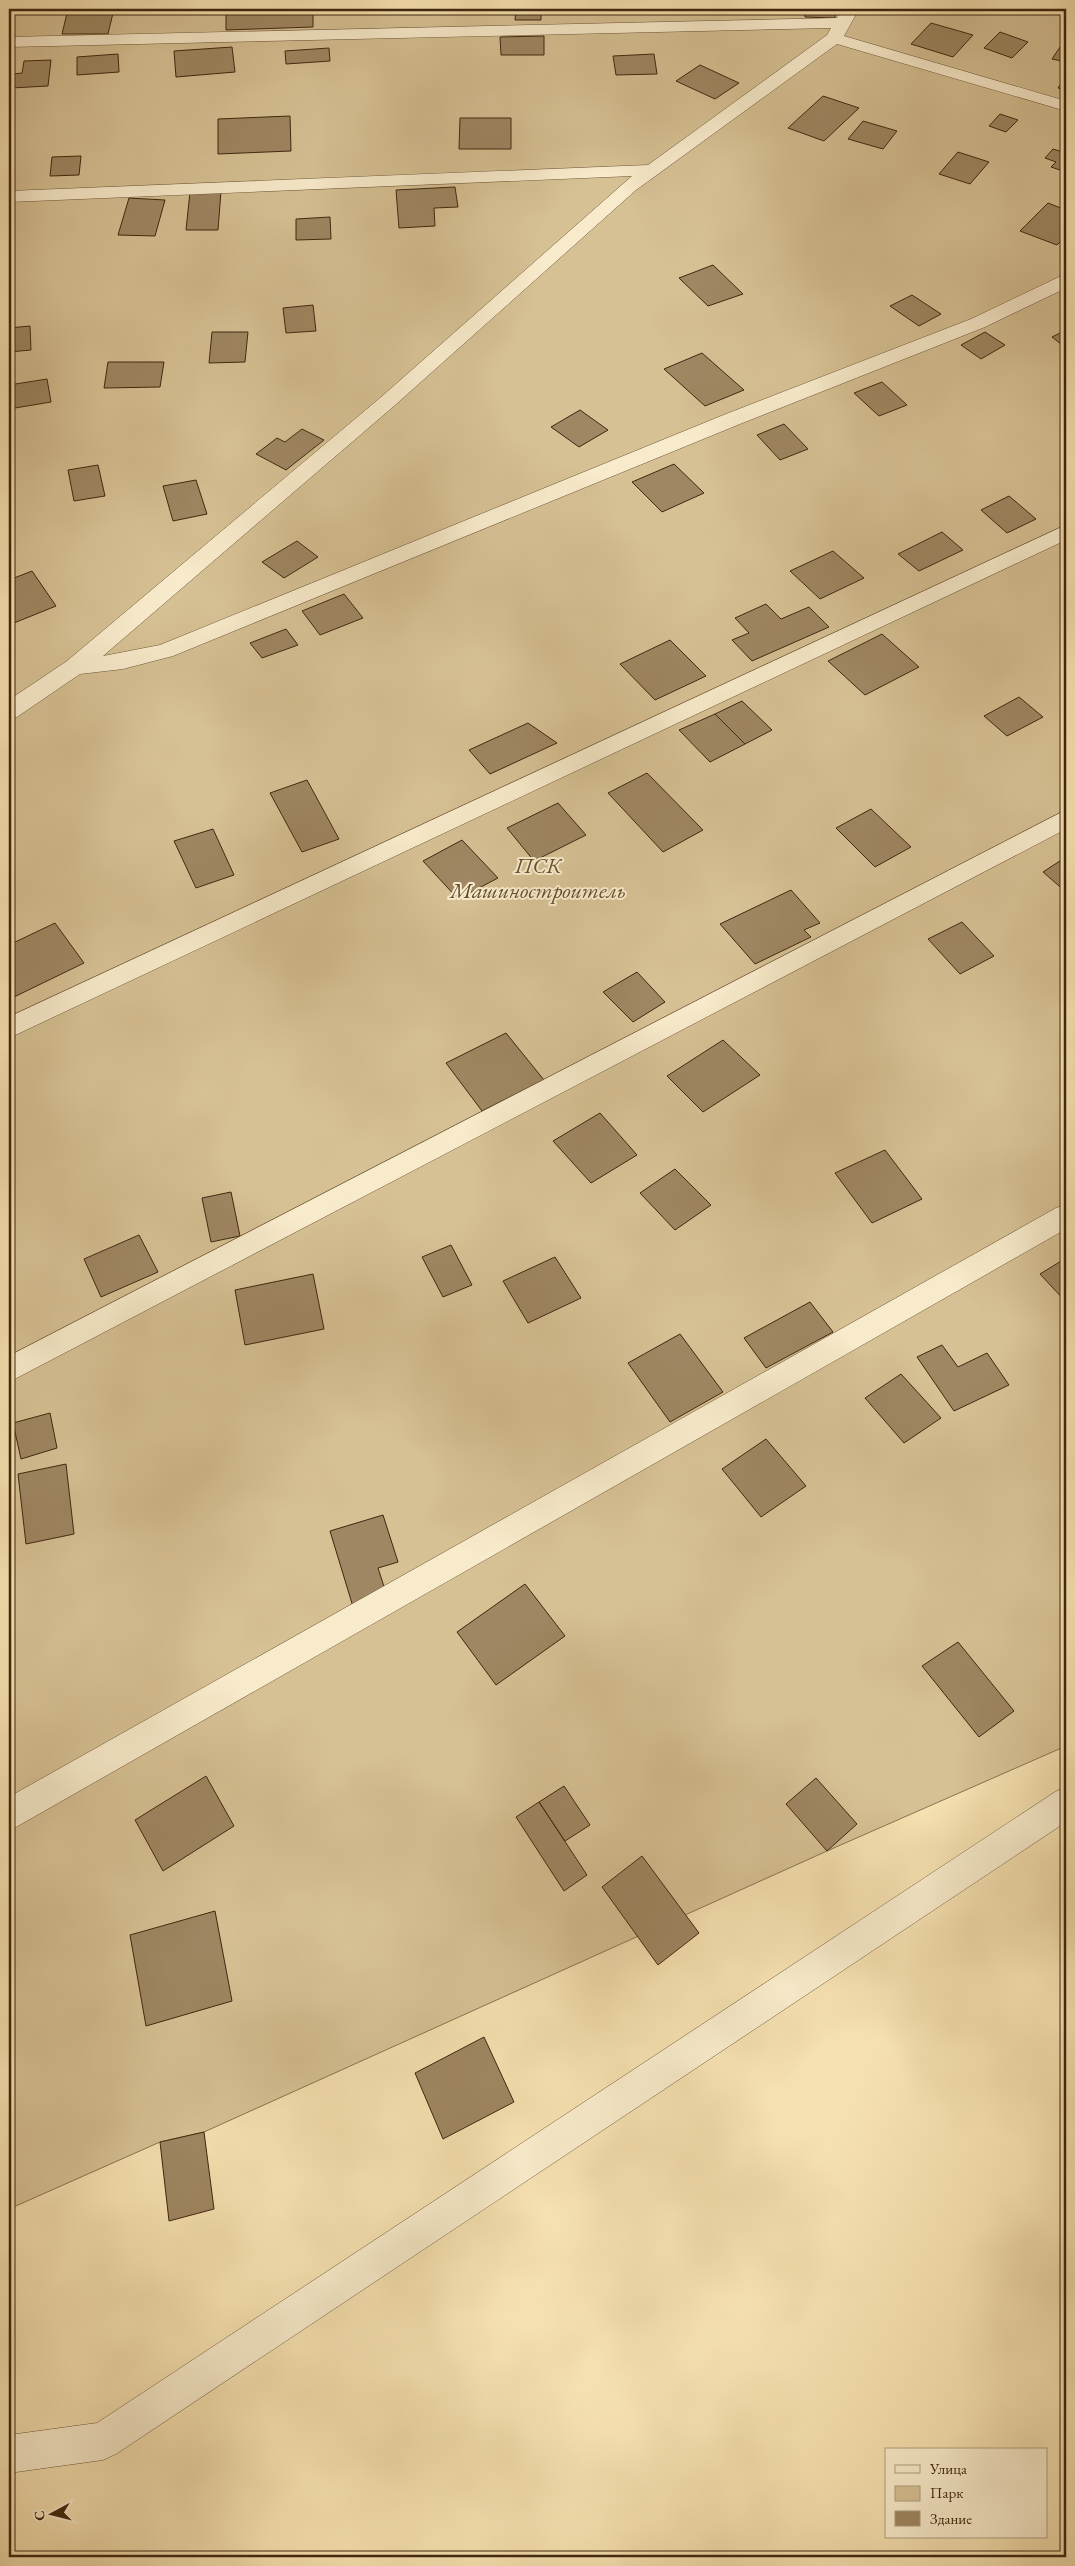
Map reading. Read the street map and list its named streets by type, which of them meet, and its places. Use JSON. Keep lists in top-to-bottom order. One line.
{"parks":["ПСК Машиностроитель"],"legend":["Улица","Парк","Здание"],"north":"left"}
